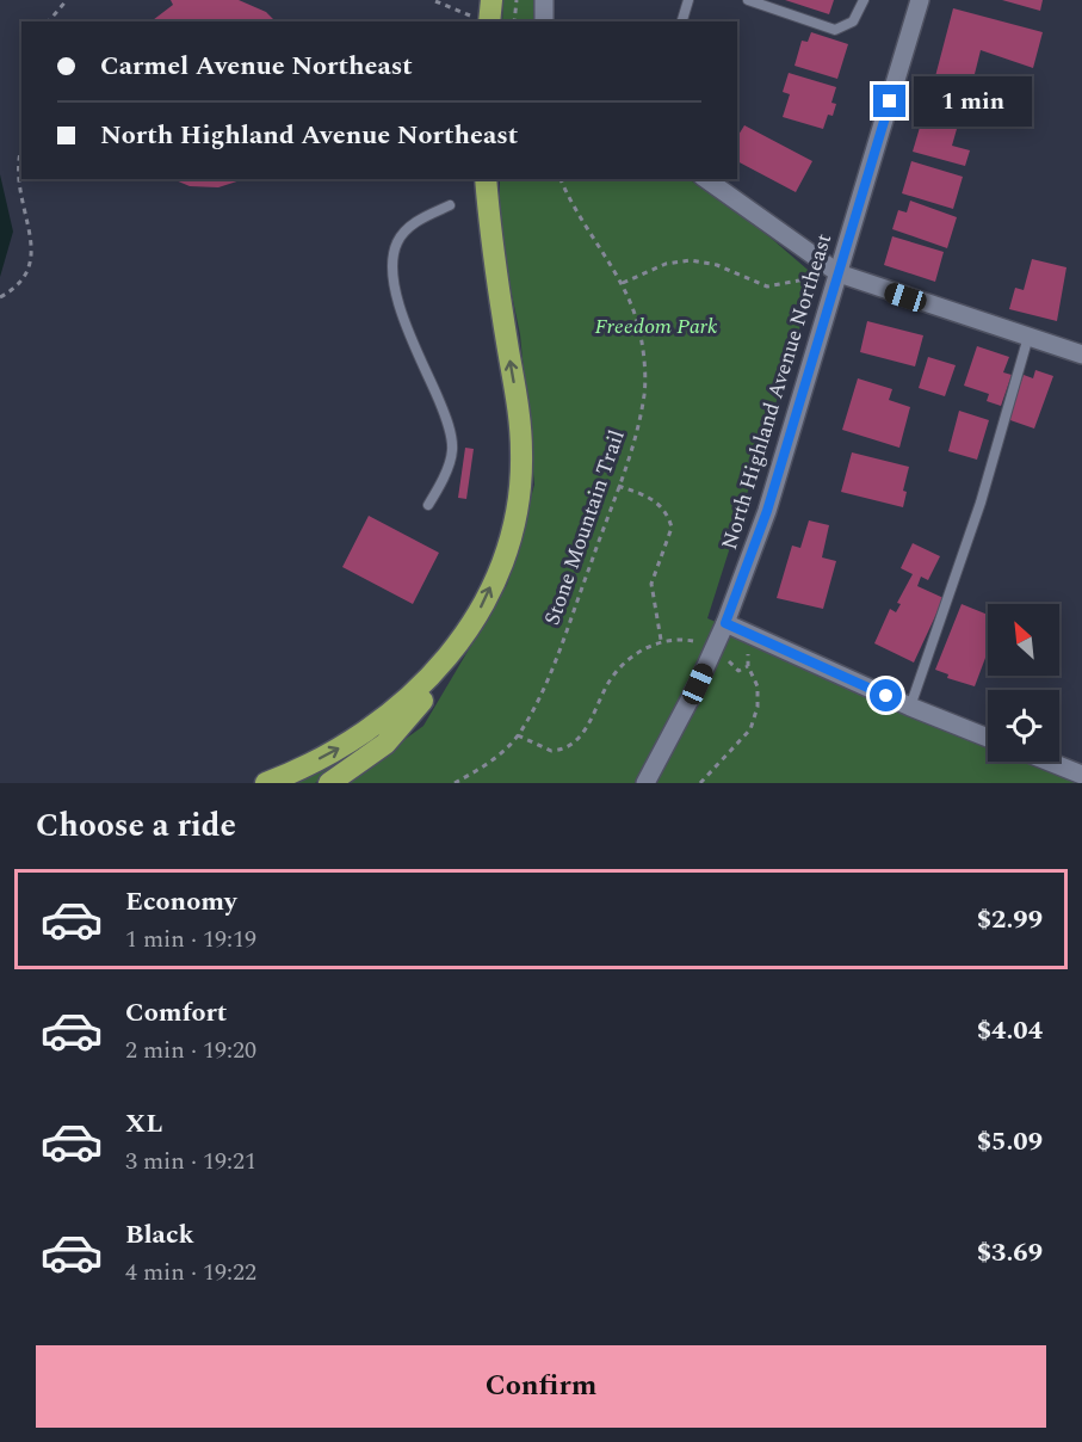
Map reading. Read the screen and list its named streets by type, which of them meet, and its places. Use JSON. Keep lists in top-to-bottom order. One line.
{"streets":{"main road":["North Highland Avenue Northeast"],"path":["Stone Mountain Trail"]},"parks":["Freedom Park"],"north":"top left","page":{"banner":["Carmel Avenue Northeast","North Highland Avenue Northeast"],"bubble":"1 min","heading":"Choose a ride","list":[{"name":"Economy","note":"1 min · 19:19","value":"$2.99"},{"name":"Comfort","note":"2 min · 19:20","value":"$4.04"},{"name":"XL","note":"3 min · 19:21","value":"$5.09"},{"name":"Black","note":"4 min · 19:22","value":"$3.69"}],"buttons":"Confirm"}}
